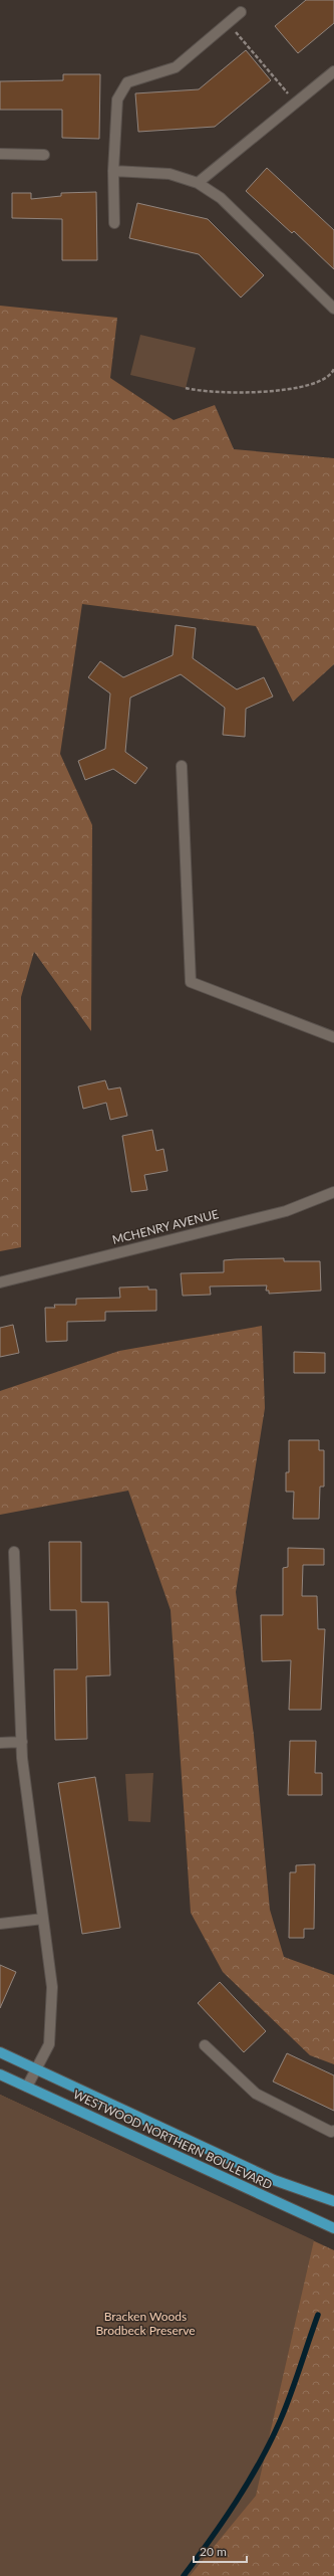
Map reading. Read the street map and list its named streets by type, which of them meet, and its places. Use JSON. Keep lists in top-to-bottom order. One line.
{"streets":{"main road":["WESTWOOD NORTHERN BOULEVARD"],"street":["MCHENRY AVENUE"]},"parks":["Bracken Woods Brodbeck Preserve"],"scale_bar":"20 m"}
